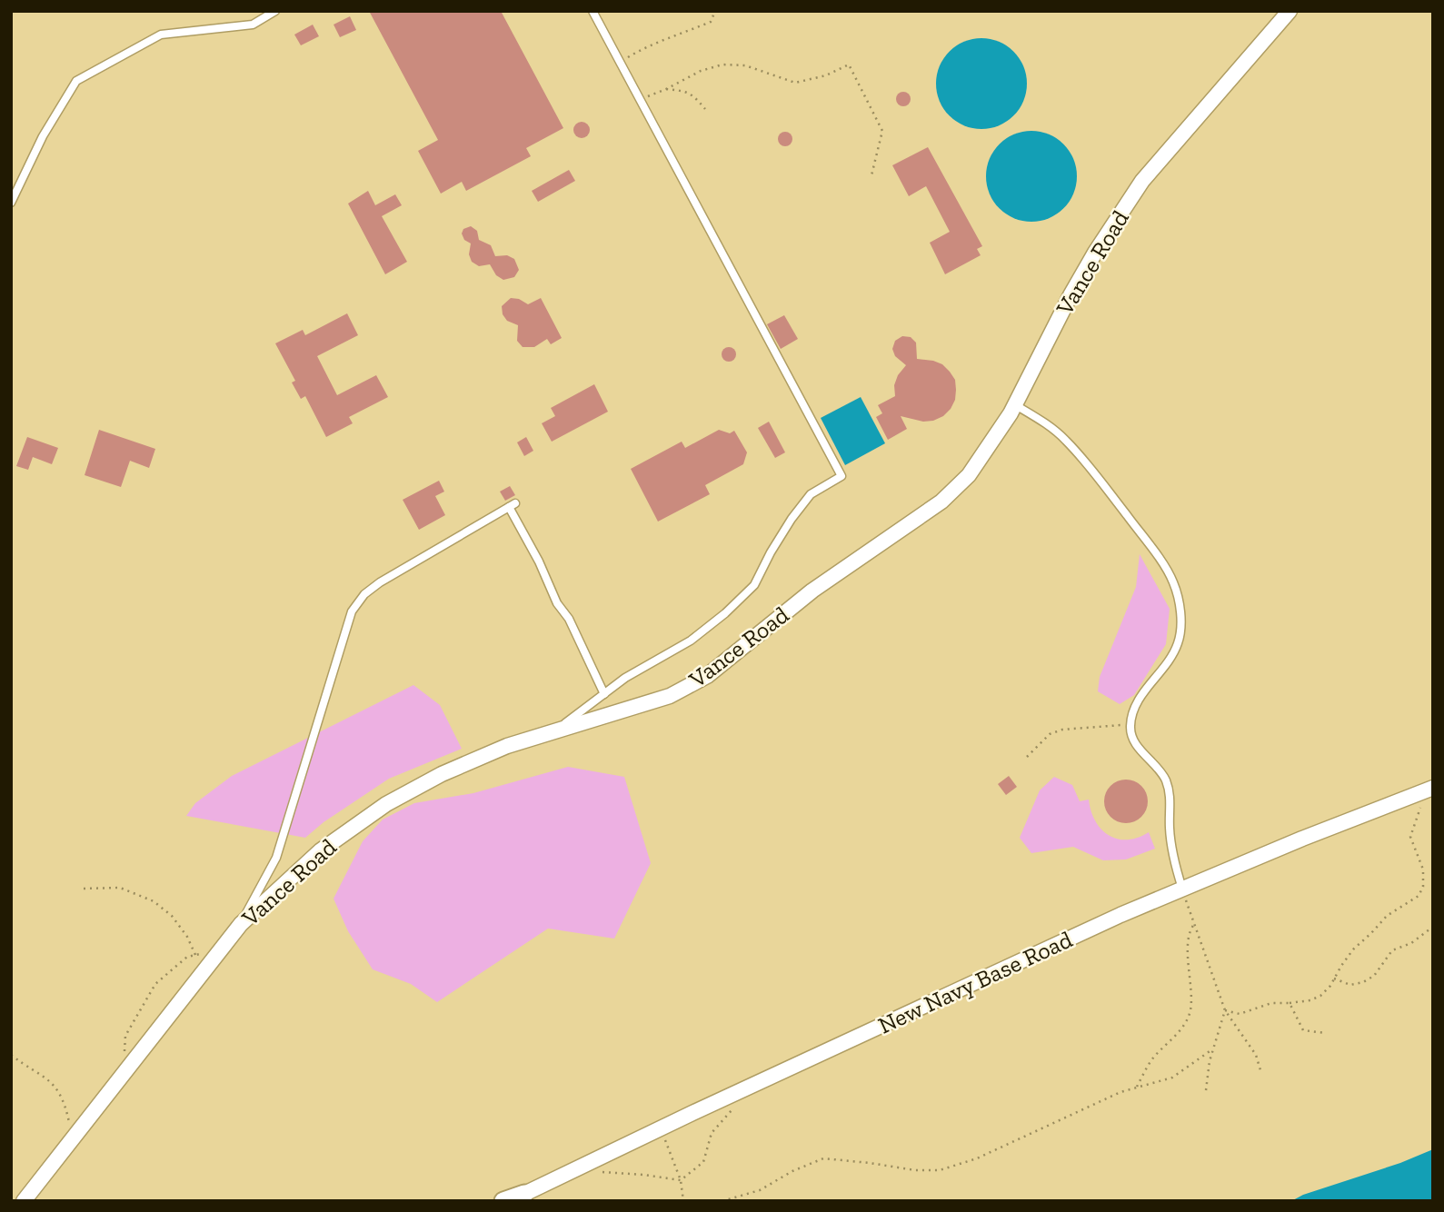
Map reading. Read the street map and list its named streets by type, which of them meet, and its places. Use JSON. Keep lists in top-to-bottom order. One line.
{"streets":{"street":["Vance Road","New Navy Base Road"]}}
